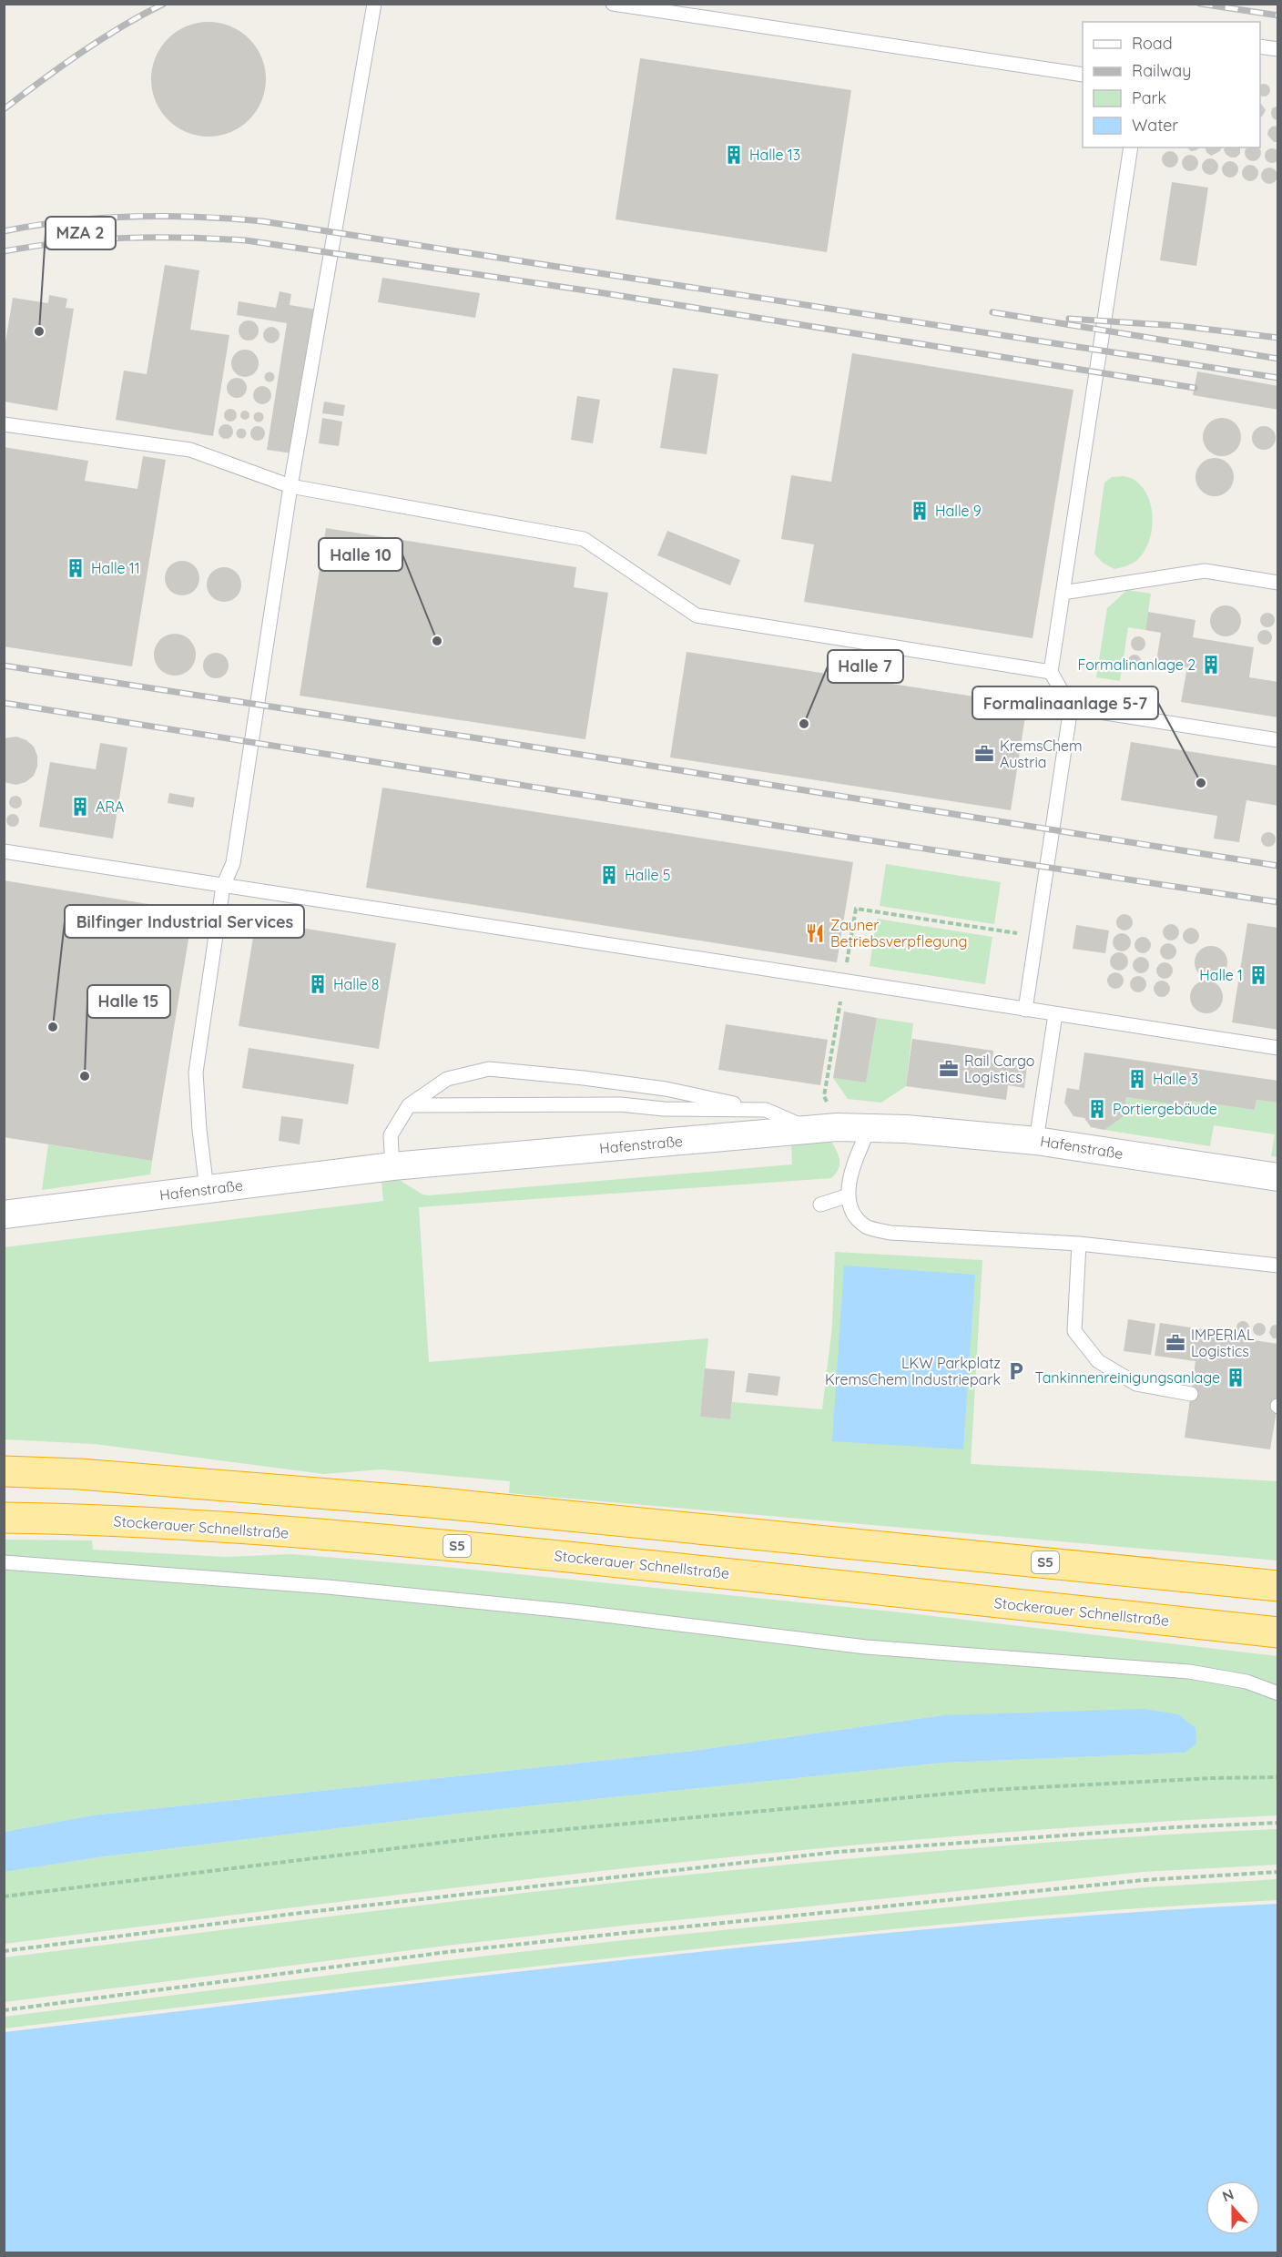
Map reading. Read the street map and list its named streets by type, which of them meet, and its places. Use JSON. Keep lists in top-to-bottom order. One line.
{"streets":{"highway":["Stockerauer Schnellstraße","S5"],"street":["Hafenstraße"]},"places":{"building":["Halle 13","Halle 9","Halle 11","Formalinanlage 2","ARA","Halle 5","Halle 1","Halle 8","Halle 3","Portiergebäude","Tankinnenreinigungsanlage"],"other":["MZA 2","Halle 10","Halle 7","Formalinaanlage 5-7","Bilfinger Industrial Services","Halle 15"],"office":["KremsChem Austria","Rail Cargo Logistics","IMPERIAL Logistics"],"restaurant":["Zauner Betriebsverpflegung"],"parking":["LKW Parkplatz KremsChem Industriepark"]},"legend":["Road","Railway","Park","Water"],"north":"top"}
